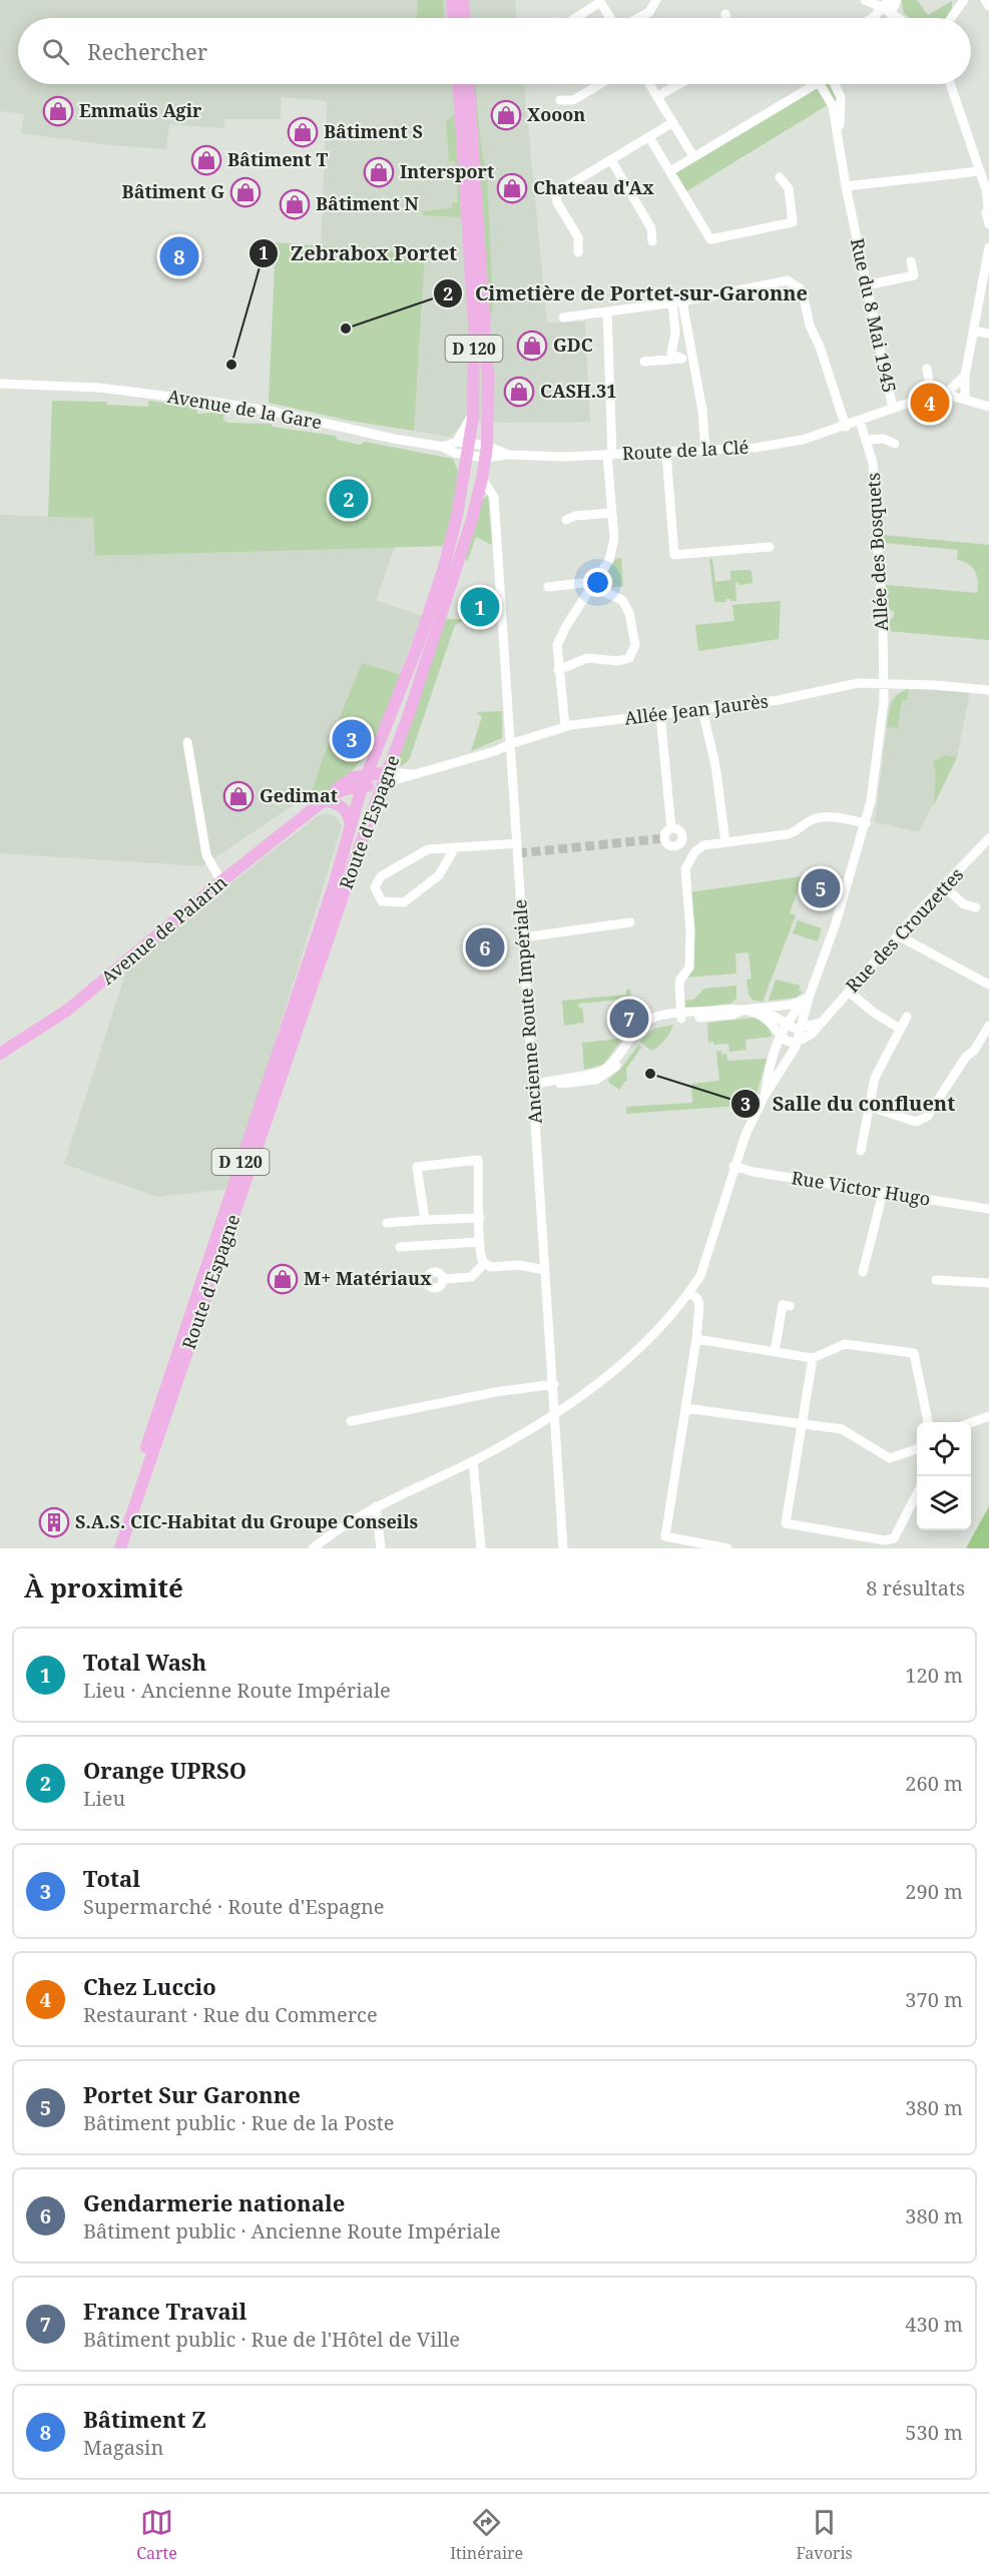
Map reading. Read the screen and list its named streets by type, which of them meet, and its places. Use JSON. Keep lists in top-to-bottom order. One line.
{"streets":{"main road":["D 120","Route d'Espagne","Avenue de Palarin"],"street":["Rue du 8 Mai 1945","Avenue de la Gare","Route de la Clé","Allée des Bosquets","Allée Jean Jaurès","Rue des Crouzettes","Ancienne Route Impériale","Rue Victor Hugo"]},"crossings":[["Rue du 8 Mai 1945","Route de la Clé"],["Avenue de la Gare","Route d'Espagne"],["Route de la Clé","Allée des Bosquets"],["Route de la Clé","Route d'Espagne"],["Allée des Bosquets","Allée Jean Jaurès"],["Allée des Bosquets","Rue des Crouzettes"],["Allée Jean Jaurès","Route d'Espagne"],["Allée Jean Jaurès","Avenue de Palarin"],["Allée Jean Jaurès","Ancienne Route Impériale"],["Route d'Espagne","Avenue de Palarin"],["Route d'Espagne","Ancienne Route Impériale"],["Rue des Crouzettes","Ancienne Route Impériale"],["Rue des Crouzettes","Rue Victor Hugo"]],"places":{"shop":["Emmaüs Agir","Xooon","Bâtiment S","Bâtiment T","Intersport","Chateau d'Ax","Bâtiment G","Bâtiment N","GDC","CASH.31","Gedimat","M+ Matériaux"],"other":["Cimetière de Portet-sur-Garonne","Zebrabox Portet","Salle du confluent"],"building":["S.A.S. CIC-Habitat du Groupe Conseils"]},"page":{"search":"Rechercher","pins":["8","4","2","1","3","5","6","7"],"heading":["À proximité","8 résultats"],"list":[{"mark":"1","name":"Total Wash","note":"Lieu · Ancienne Route Impériale","value":"120 m"},{"mark":"2","name":"Orange UPRSO","note":"Lieu","value":"260 m"},{"mark":"3","name":"Total","note":"Supermarché · Route d'Espagne","value":"290 m"},{"mark":"4","name":"Chez Luccio","note":"Restaurant · Rue du Commerce","value":"370 m"},{"mark":"5","name":"Portet Sur Garonne","note":"Bâtiment public · Rue de la Poste","value":"380 m"},{"mark":"6","name":"Gendarmerie nationale","note":"Bâtiment public · Ancienne Route Impériale","value":"380 m"},{"mark":"7","name":"France Travail","note":"Bâtiment public · Rue de l'Hôtel de Ville","value":"430 m"},{"mark":"8","name":"Bâtiment Z","note":"Magasin","value":"530 m"}],"nav":["Carte","Itinéraire","Favoris"]}}
